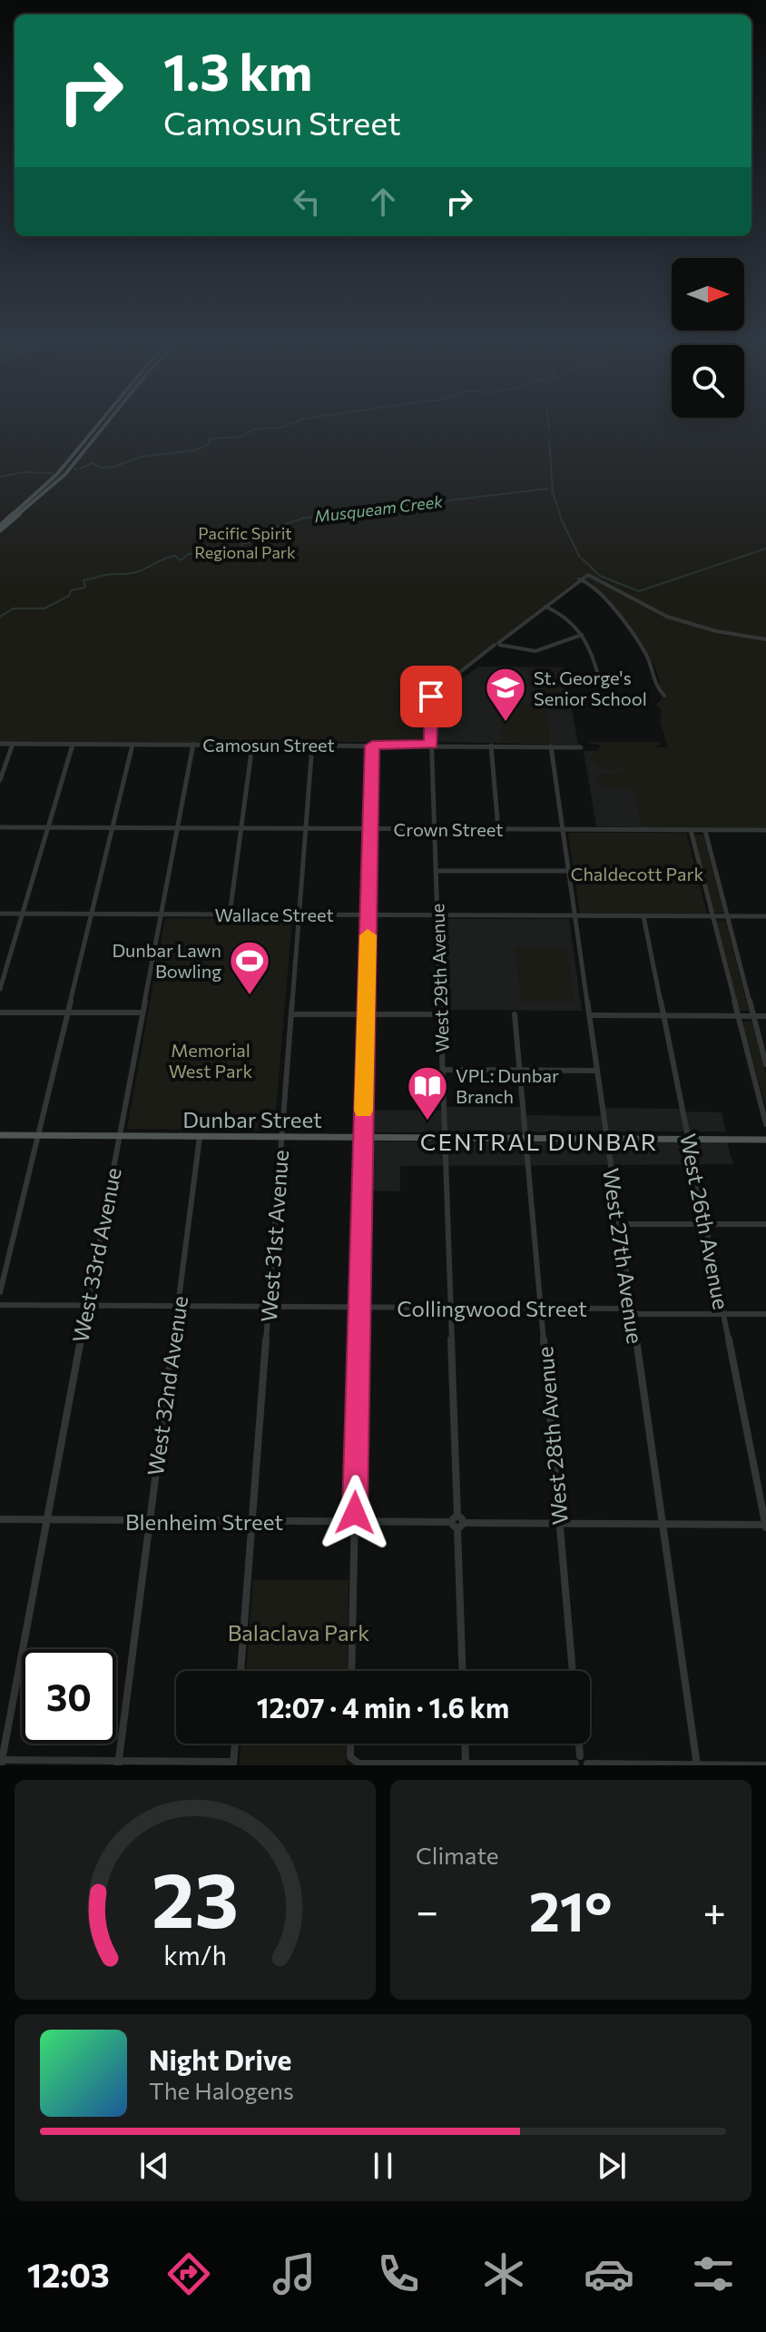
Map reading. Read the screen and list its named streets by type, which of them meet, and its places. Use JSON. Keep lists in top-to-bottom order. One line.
{"streets":{"main road":["Dunbar Street"],"street":["Camosun Street","Crown Street","Wallace Street","West 29th Avenue","West 26th Avenue","West 31st Avenue","West 33rd Avenue","West 27th Avenue","Collingwood Street","West 32nd Avenue","West 28th Avenue","Blenheim Street"]},"crossings":[["Camosun Street","West 29th Avenue"],["Camosun Street","West 31st Avenue"],["Camosun Street","West 33rd Avenue"],["Camosun Street","West 27th Avenue"],["Crown Street","West 29th Avenue"],["Crown Street","West 31st Avenue"],["Crown Street","West 33rd Avenue"],["Crown Street","West 27th Avenue"],["Wallace Street","West 29th Avenue"],["Wallace Street","West 26th Avenue"],["Wallace Street","West 31st Avenue"],["Wallace Street","West 33rd Avenue"],["Wallace Street","West 27th Avenue"],["West 29th Avenue","Dunbar Street"],["West 29th Avenue","Collingwood Street"],["West 29th Avenue","Blenheim Street"],["Dunbar Street","West 26th Avenue"],["Dunbar Street","West 31st Avenue"],["Dunbar Street","West 33rd Avenue"],["Dunbar Street","West 27th Avenue"],["Dunbar Street","West 32nd Avenue"],["Dunbar Street","West 28th Avenue"],["West 26th Avenue","Collingwood Street"],["West 26th Avenue","Blenheim Street"],["West 31st Avenue","Collingwood Street"],["West 31st Avenue","Blenheim Street"],["West 33rd Avenue","Collingwood Street"],["West 33rd Avenue","Blenheim Street"],["West 27th Avenue","Collingwood Street"],["West 27th Avenue","Blenheim Street"],["Collingwood Street","West 32nd Avenue"],["Collingwood Street","West 28th Avenue"],["West 32nd Avenue","Blenheim Street"],["West 28th Avenue","Blenheim Street"]],"districts":["CENTRAL DUNBAR"],"water":["Musqueam Creek"],"parks":["Pacific Spirit Regional Park","Chaldecott Park","Memorial West Park","Balaclava Park"],"places":{"school or university":["St. George's Senior School"],"sports":["Dunbar Lawn Bowling"],"library":["VPL: Dunbar Branch"]},"north":"right","page":{"turn":["1.3 km","Camosun Street"],"limit":"30","trip":"12:07 · 4 min · 1.6 km","tile":"Climate","heat":["−","21°","+"],"song":["Night Drive","The Halogens"],"tabs":"12:03","gauge":["23","km/h"]}}
